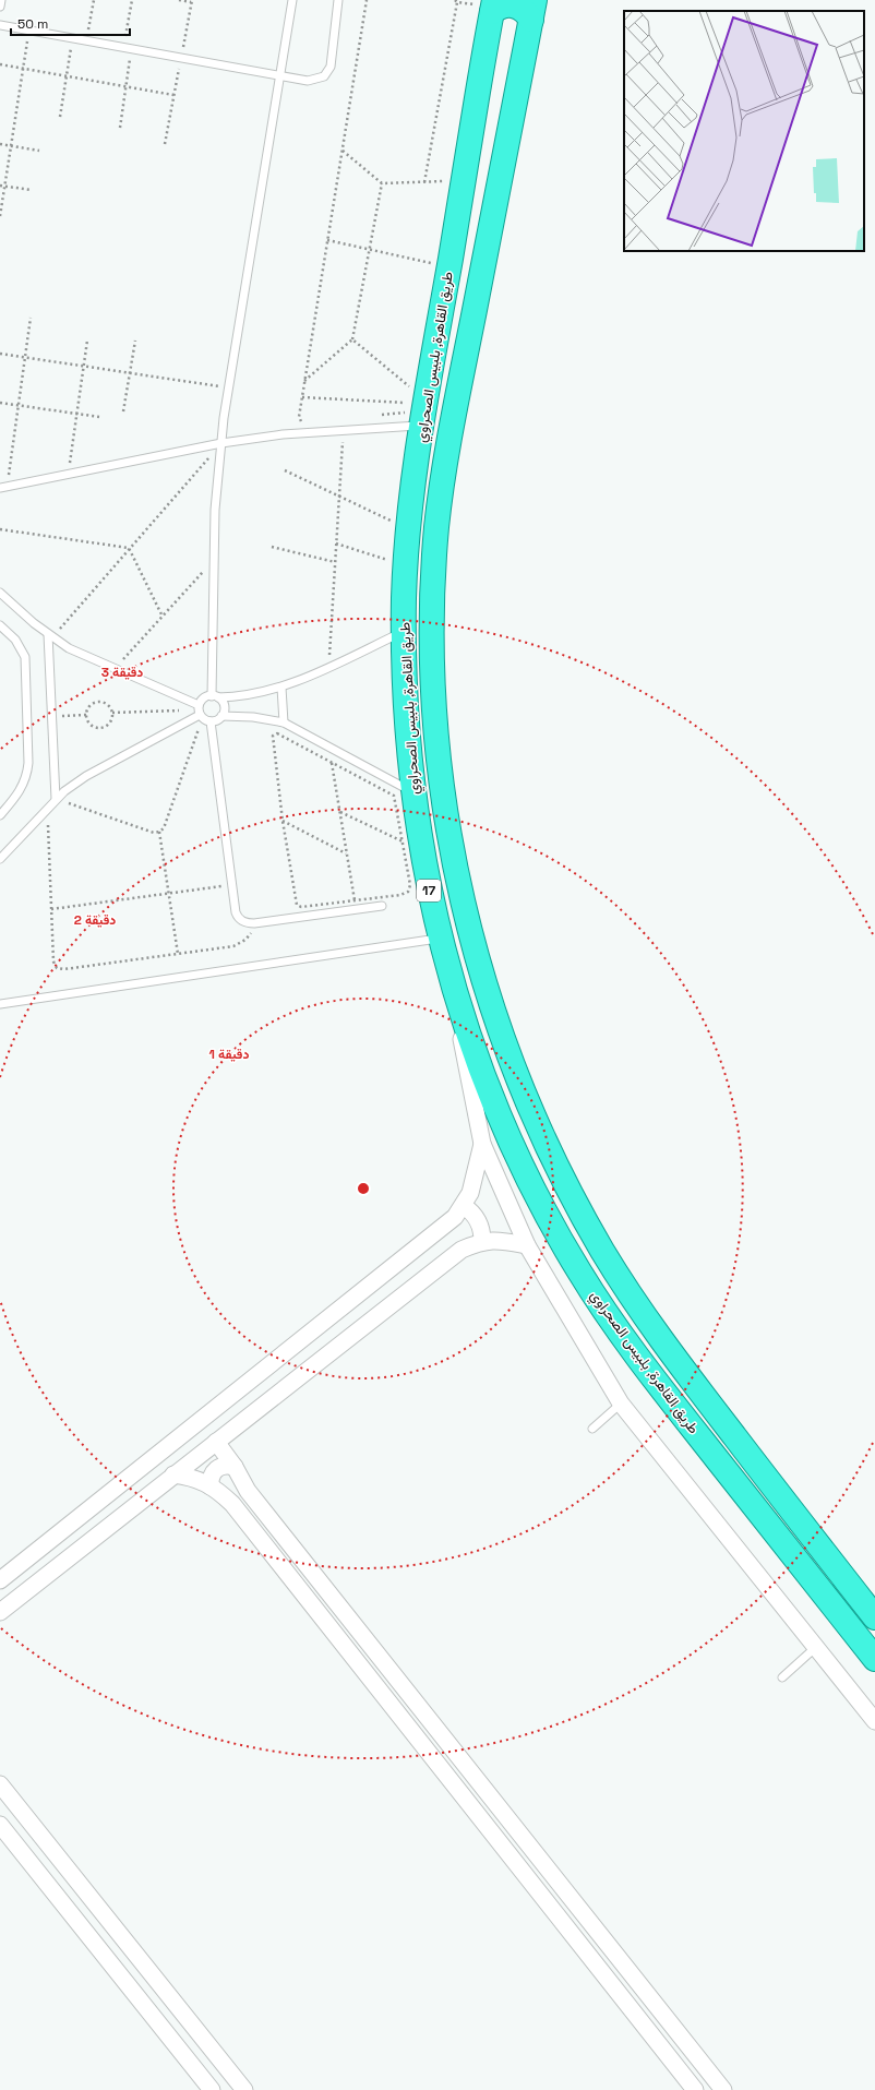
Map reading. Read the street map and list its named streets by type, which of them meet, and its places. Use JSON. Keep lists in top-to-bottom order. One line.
{"streets":{"highway":["طريق القاهرة, بلبيس الصحراوي","17"]},"scale_bar":"50 m","rings":["3 دقيقة","2 دقيقة","1 دقيقة"]}
